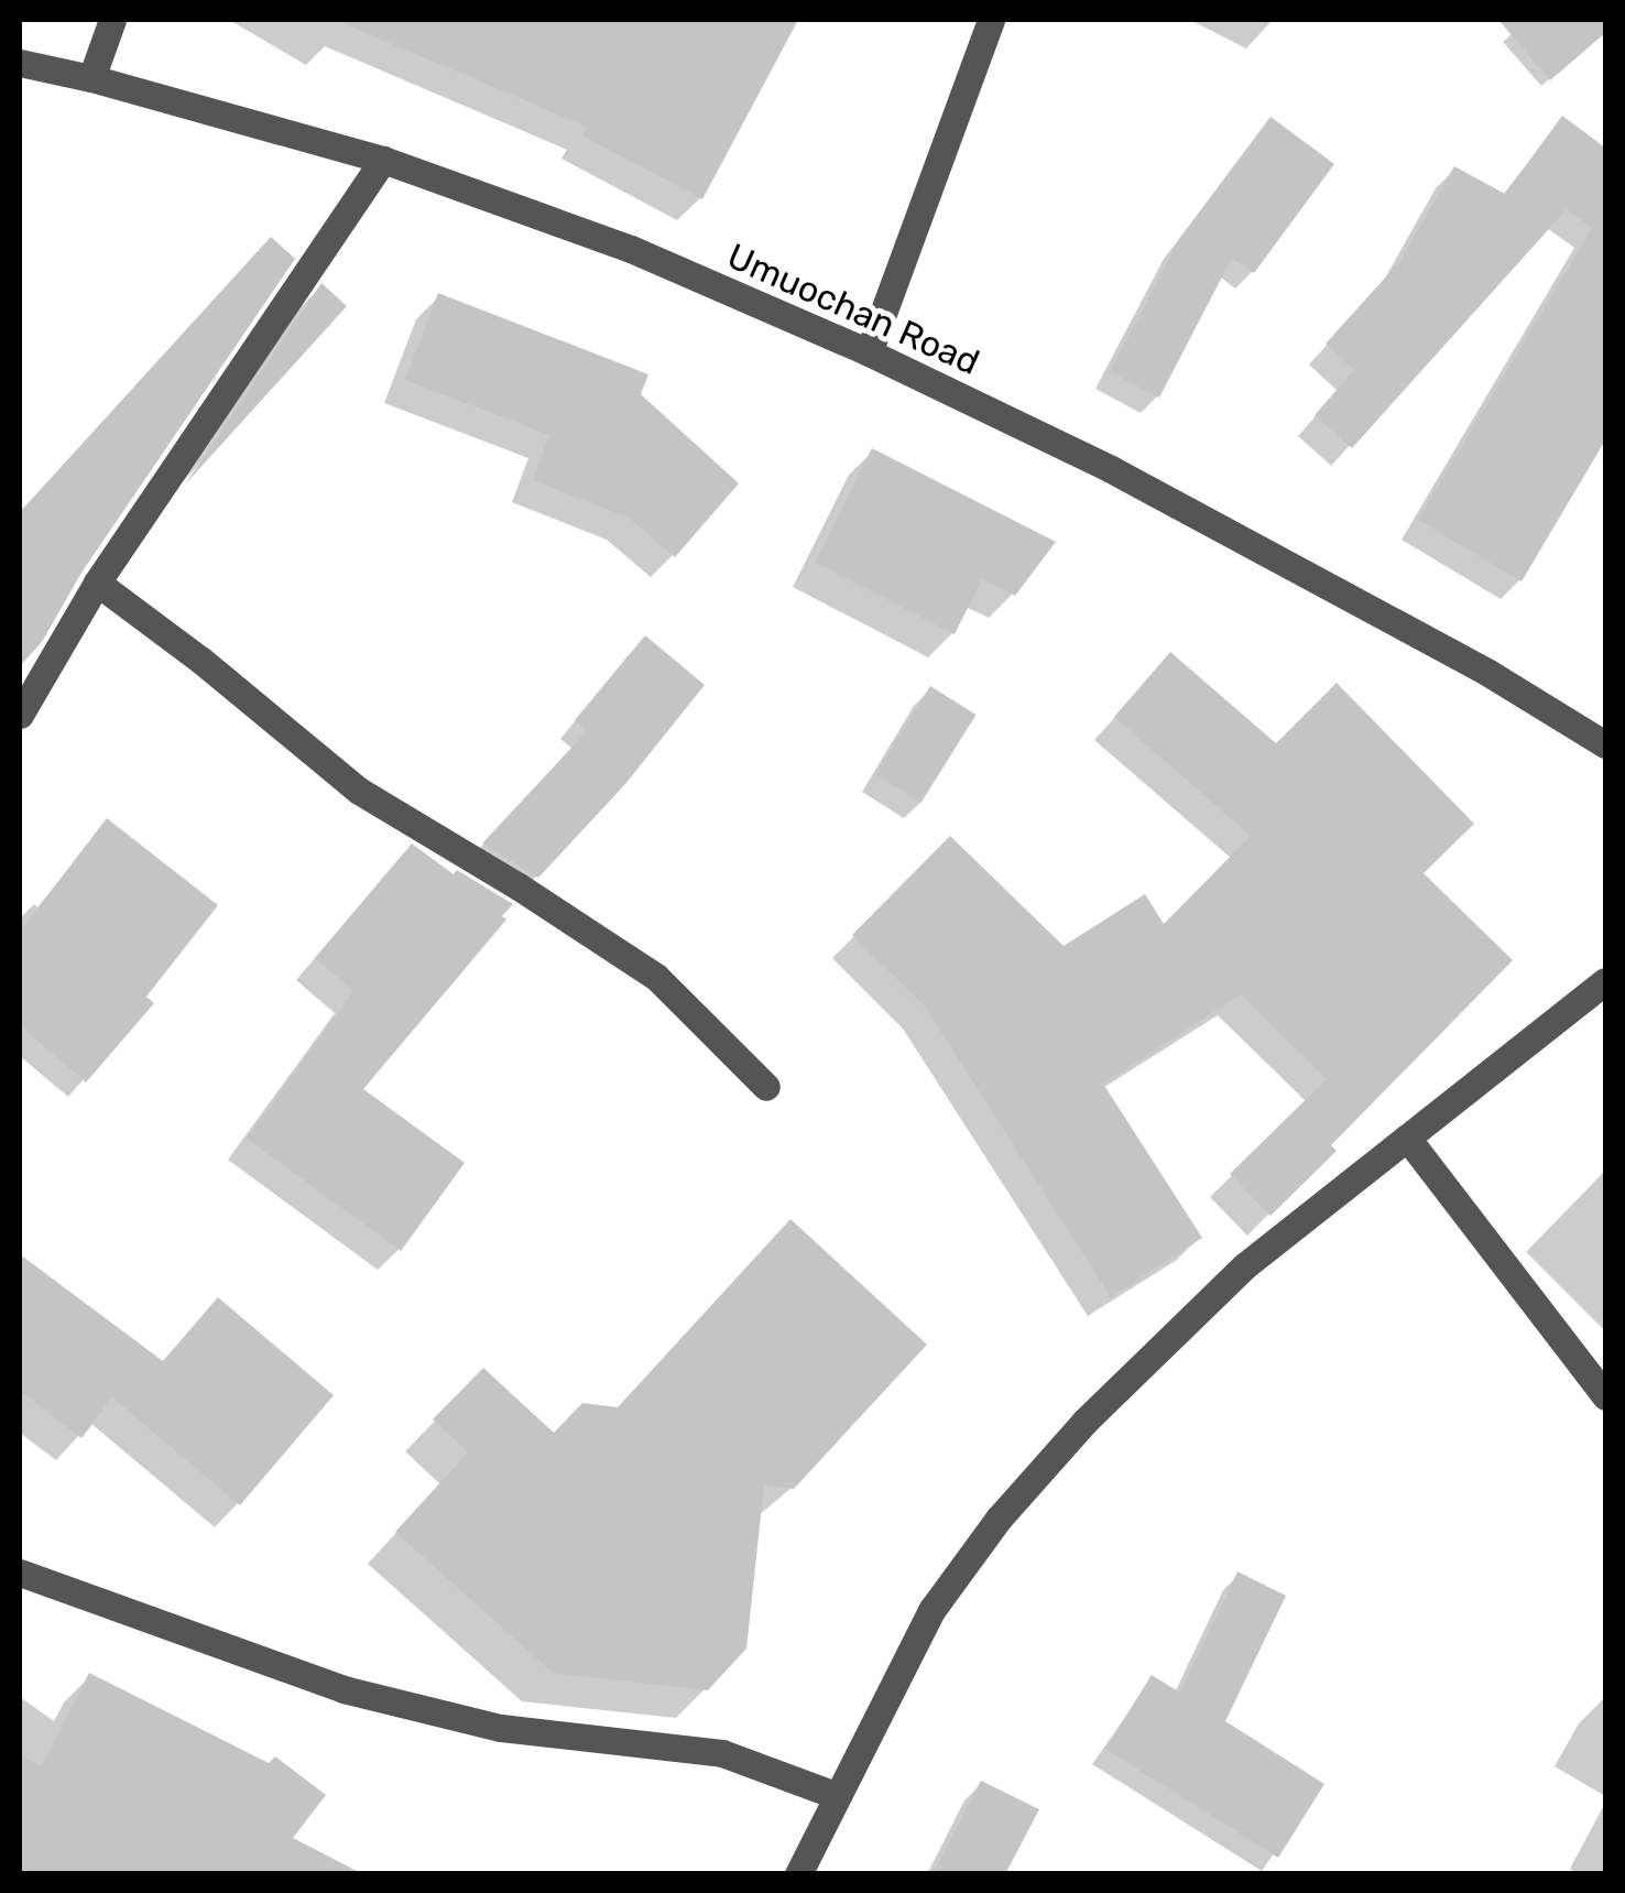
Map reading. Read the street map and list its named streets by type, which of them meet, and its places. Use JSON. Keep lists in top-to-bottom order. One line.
{"streets":{"street":["Umuochan Road"]}}
